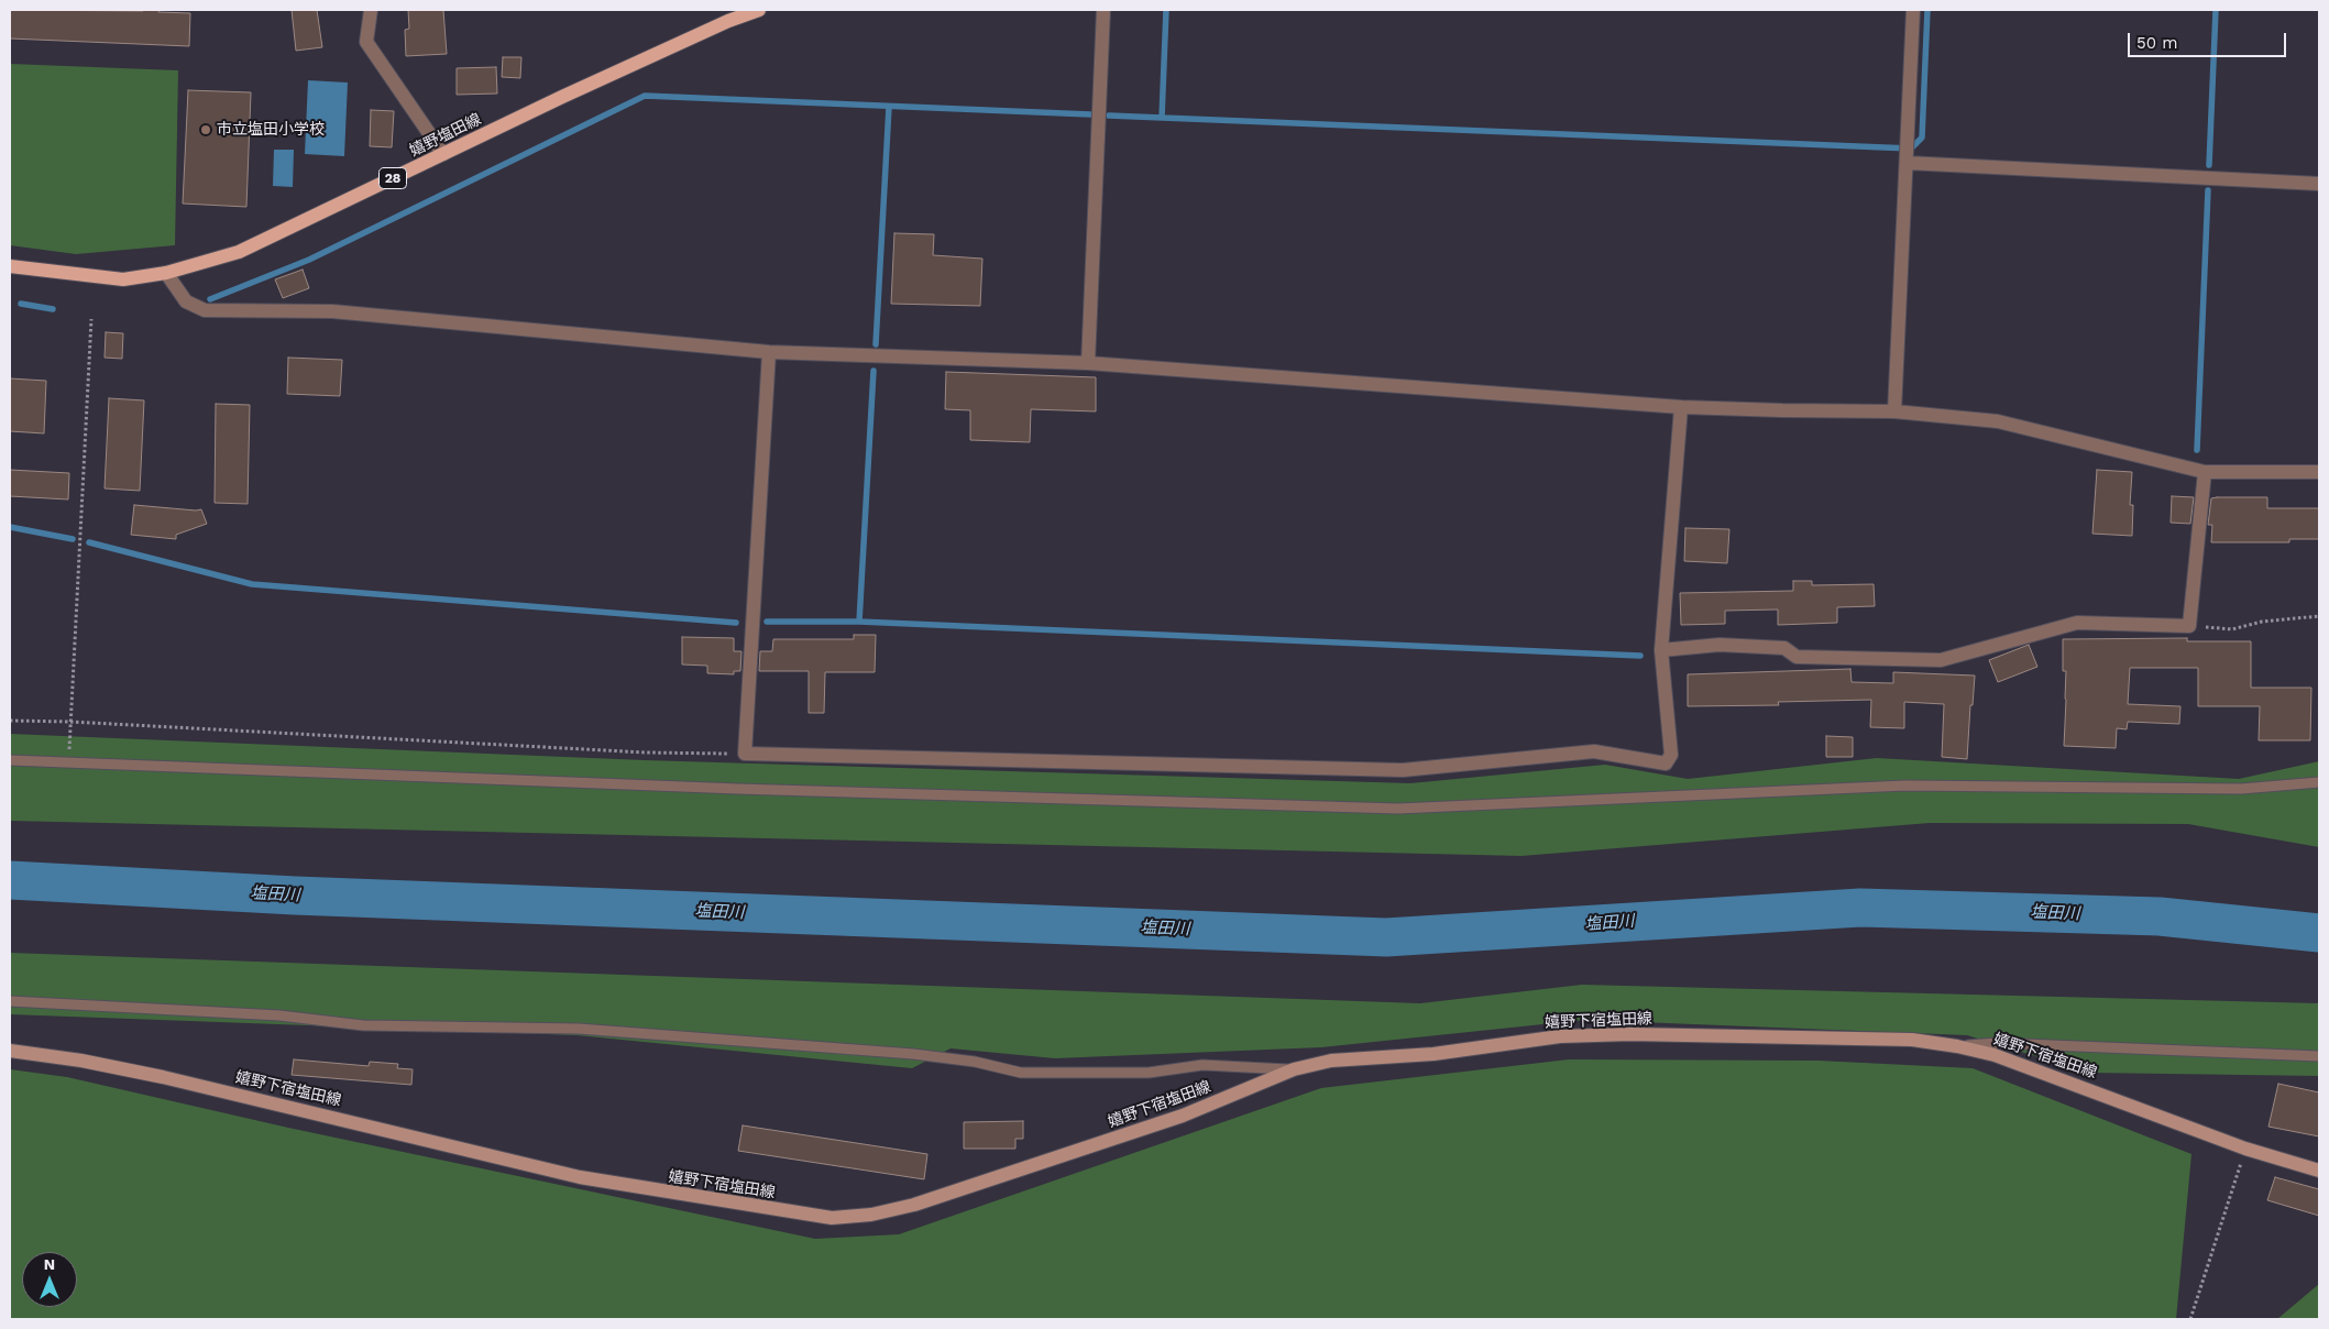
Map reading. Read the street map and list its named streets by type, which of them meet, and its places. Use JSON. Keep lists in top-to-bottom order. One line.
{"streets":{"main road":["嬉野塩田線","28","嬉野下宿塩田線"]},"water":["塩田川"],"places":["市立塩田小学校"],"scale_bar":"50 m","north":"top"}
